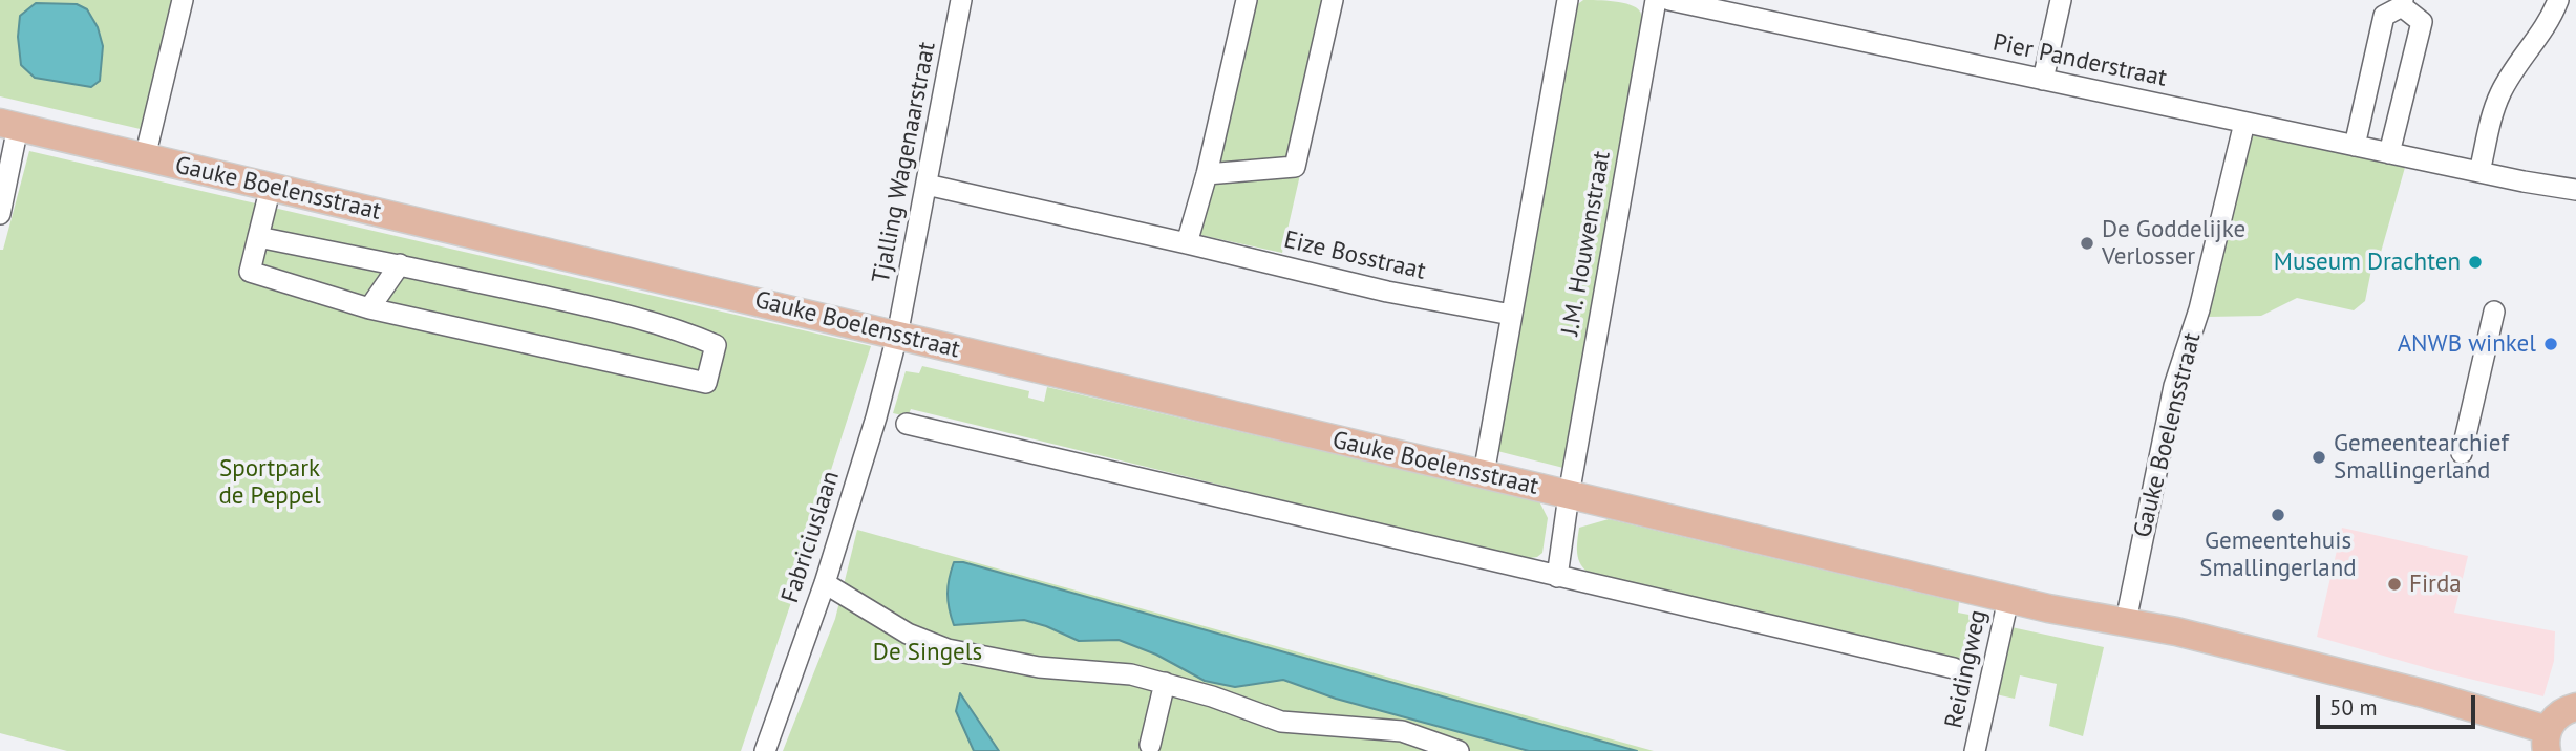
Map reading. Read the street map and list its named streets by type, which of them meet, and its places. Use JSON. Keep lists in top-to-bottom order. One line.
{"streets":{"main road":["Gauke Boelensstraat"],"street":["Pier Panderstraat","Tjalling Wagenaarstraat","J.M. Houwenstraat","Eize Bosstraat","Fabriciuslaan","Reidingweg"]},"crossings":[["Pier Panderstraat","Gauke Boelensstraat"],["Tjalling Wagenaarstraat","Gauke Boelensstraat"],["Tjalling Wagenaarstraat","Eize Bosstraat"],["Tjalling Wagenaarstraat","Fabriciuslaan"],["Gauke Boelensstraat","J.M. Houwenstraat"],["Gauke Boelensstraat","Fabriciuslaan"],["Gauke Boelensstraat","Reidingweg"]],"parks":["Sportpark de Peppel","De Singels"],"places":["De Goddelijke Verlosser","Museum Drachten","ANWB winkel","Gemeentearchief Smallingerland","Gemeentehuis Smallingerland","Firda"],"scale_bar":"50 m"}
